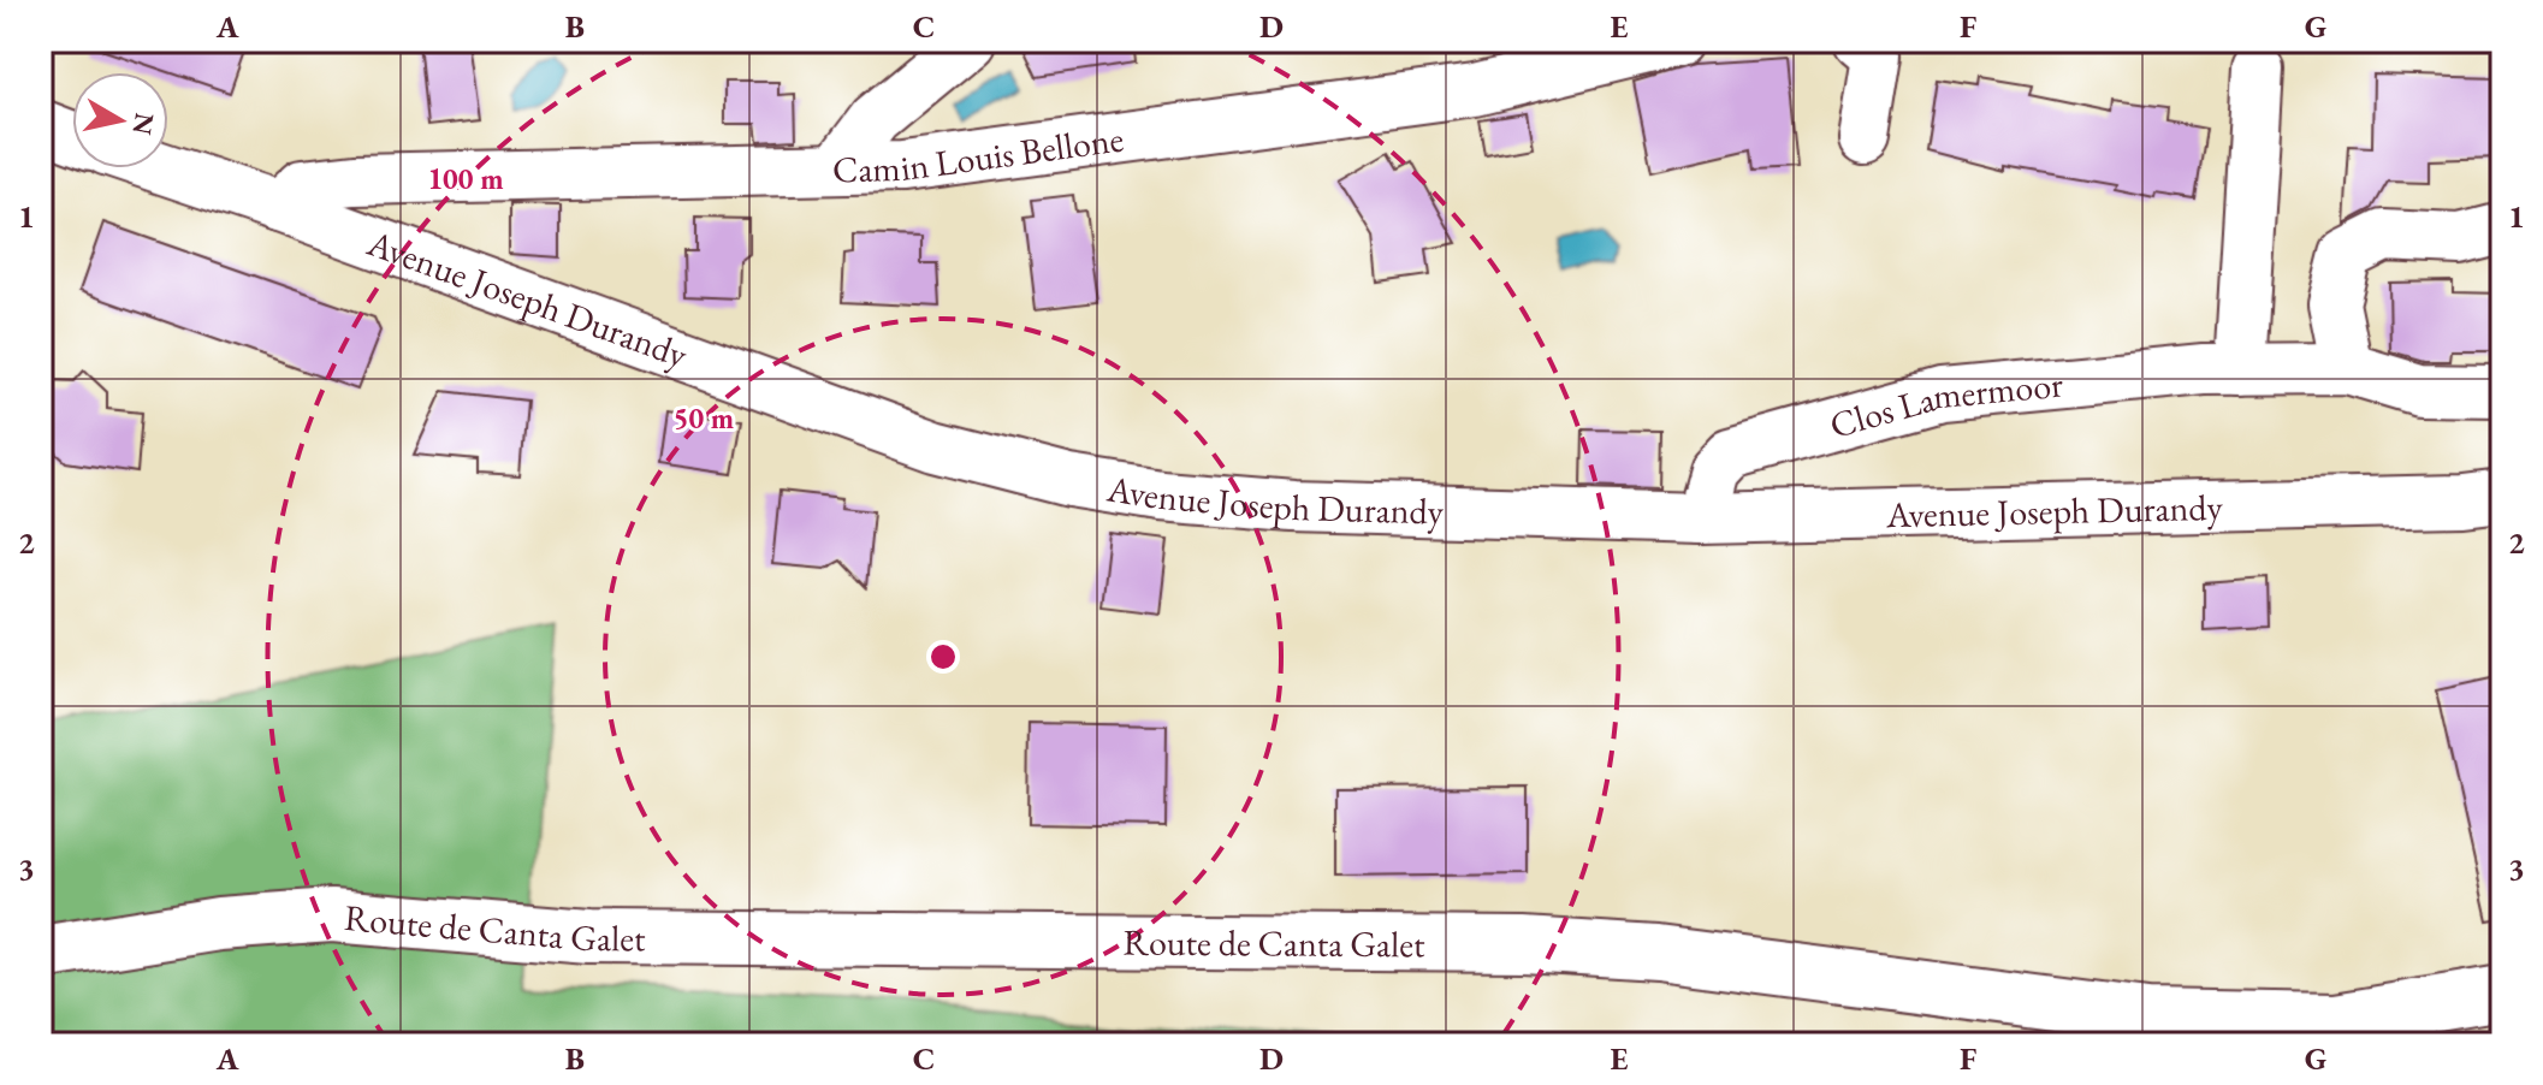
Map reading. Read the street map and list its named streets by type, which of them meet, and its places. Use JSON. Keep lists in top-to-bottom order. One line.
{"streets":{"main road":["Route de Canta Galet"],"street":["Camin Louis Bellone","Avenue Joseph Durandy","Clos Lamermoor"]},"crossings":[["Camin Louis Bellone","Avenue Joseph Durandy"],["Avenue Joseph Durandy","Clos Lamermoor"]],"north":"right","grid":{"columns":["A","B","C","D","E","F","G"],"rows":["1","2","3"]},"rings":["100 m","50 m"]}
